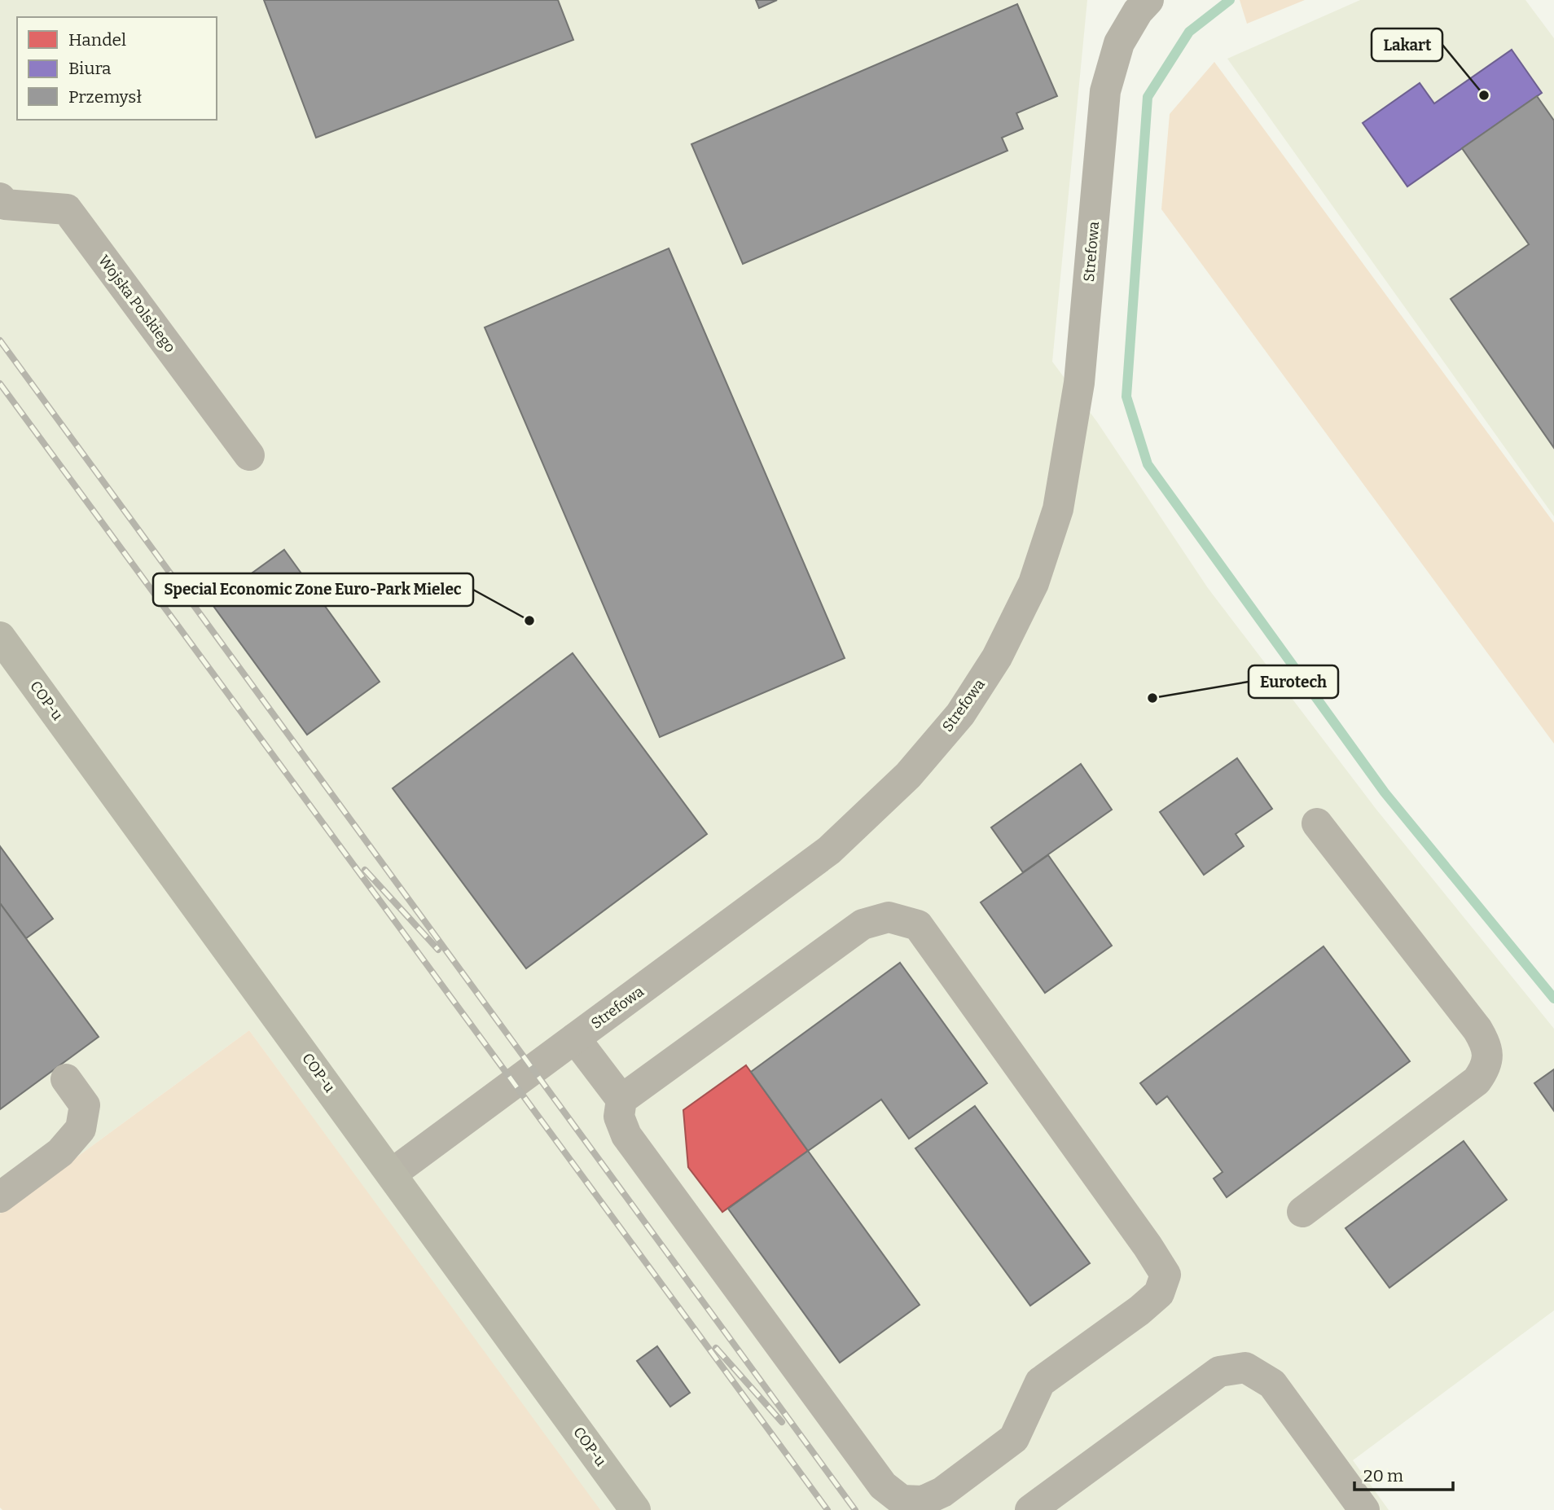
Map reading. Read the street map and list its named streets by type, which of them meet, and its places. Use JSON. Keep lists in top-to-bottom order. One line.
{"streets":{"main road":["COP-u"],"street":["Strefowa","Wojska Polskiego"]},"crossings":[["Strefowa","COP-u"]],"places":["Lakart","Special Economic Zone Euro-Park Mielec","Eurotech"],"legend":["Handel","Biura","Przemysł"],"scale_bar":"20 m"}
